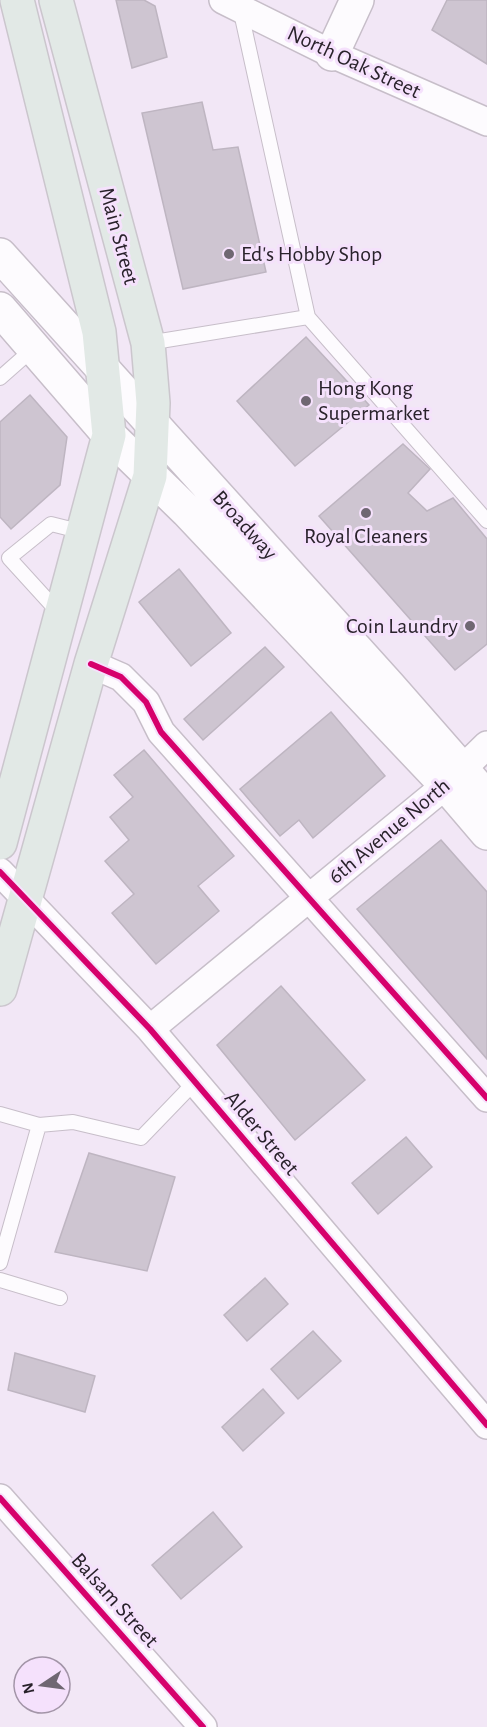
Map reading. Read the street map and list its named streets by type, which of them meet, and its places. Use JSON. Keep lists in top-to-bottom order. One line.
{"streets":{"main road":["Main Street","Broadway"],"street":["North Oak Street","6th Avenue North","Alder Street","Balsam Street"]},"crossings":[["Main Street","Broadway"],["Main Street","Alder Street"],["Broadway","6th Avenue North"],["6th Avenue North","Alder Street"]],"places":["Ed's Hobby Shop","Hong Kong Supermarket","Royal Cleaners","Coin Laundry"],"north":"left"}
